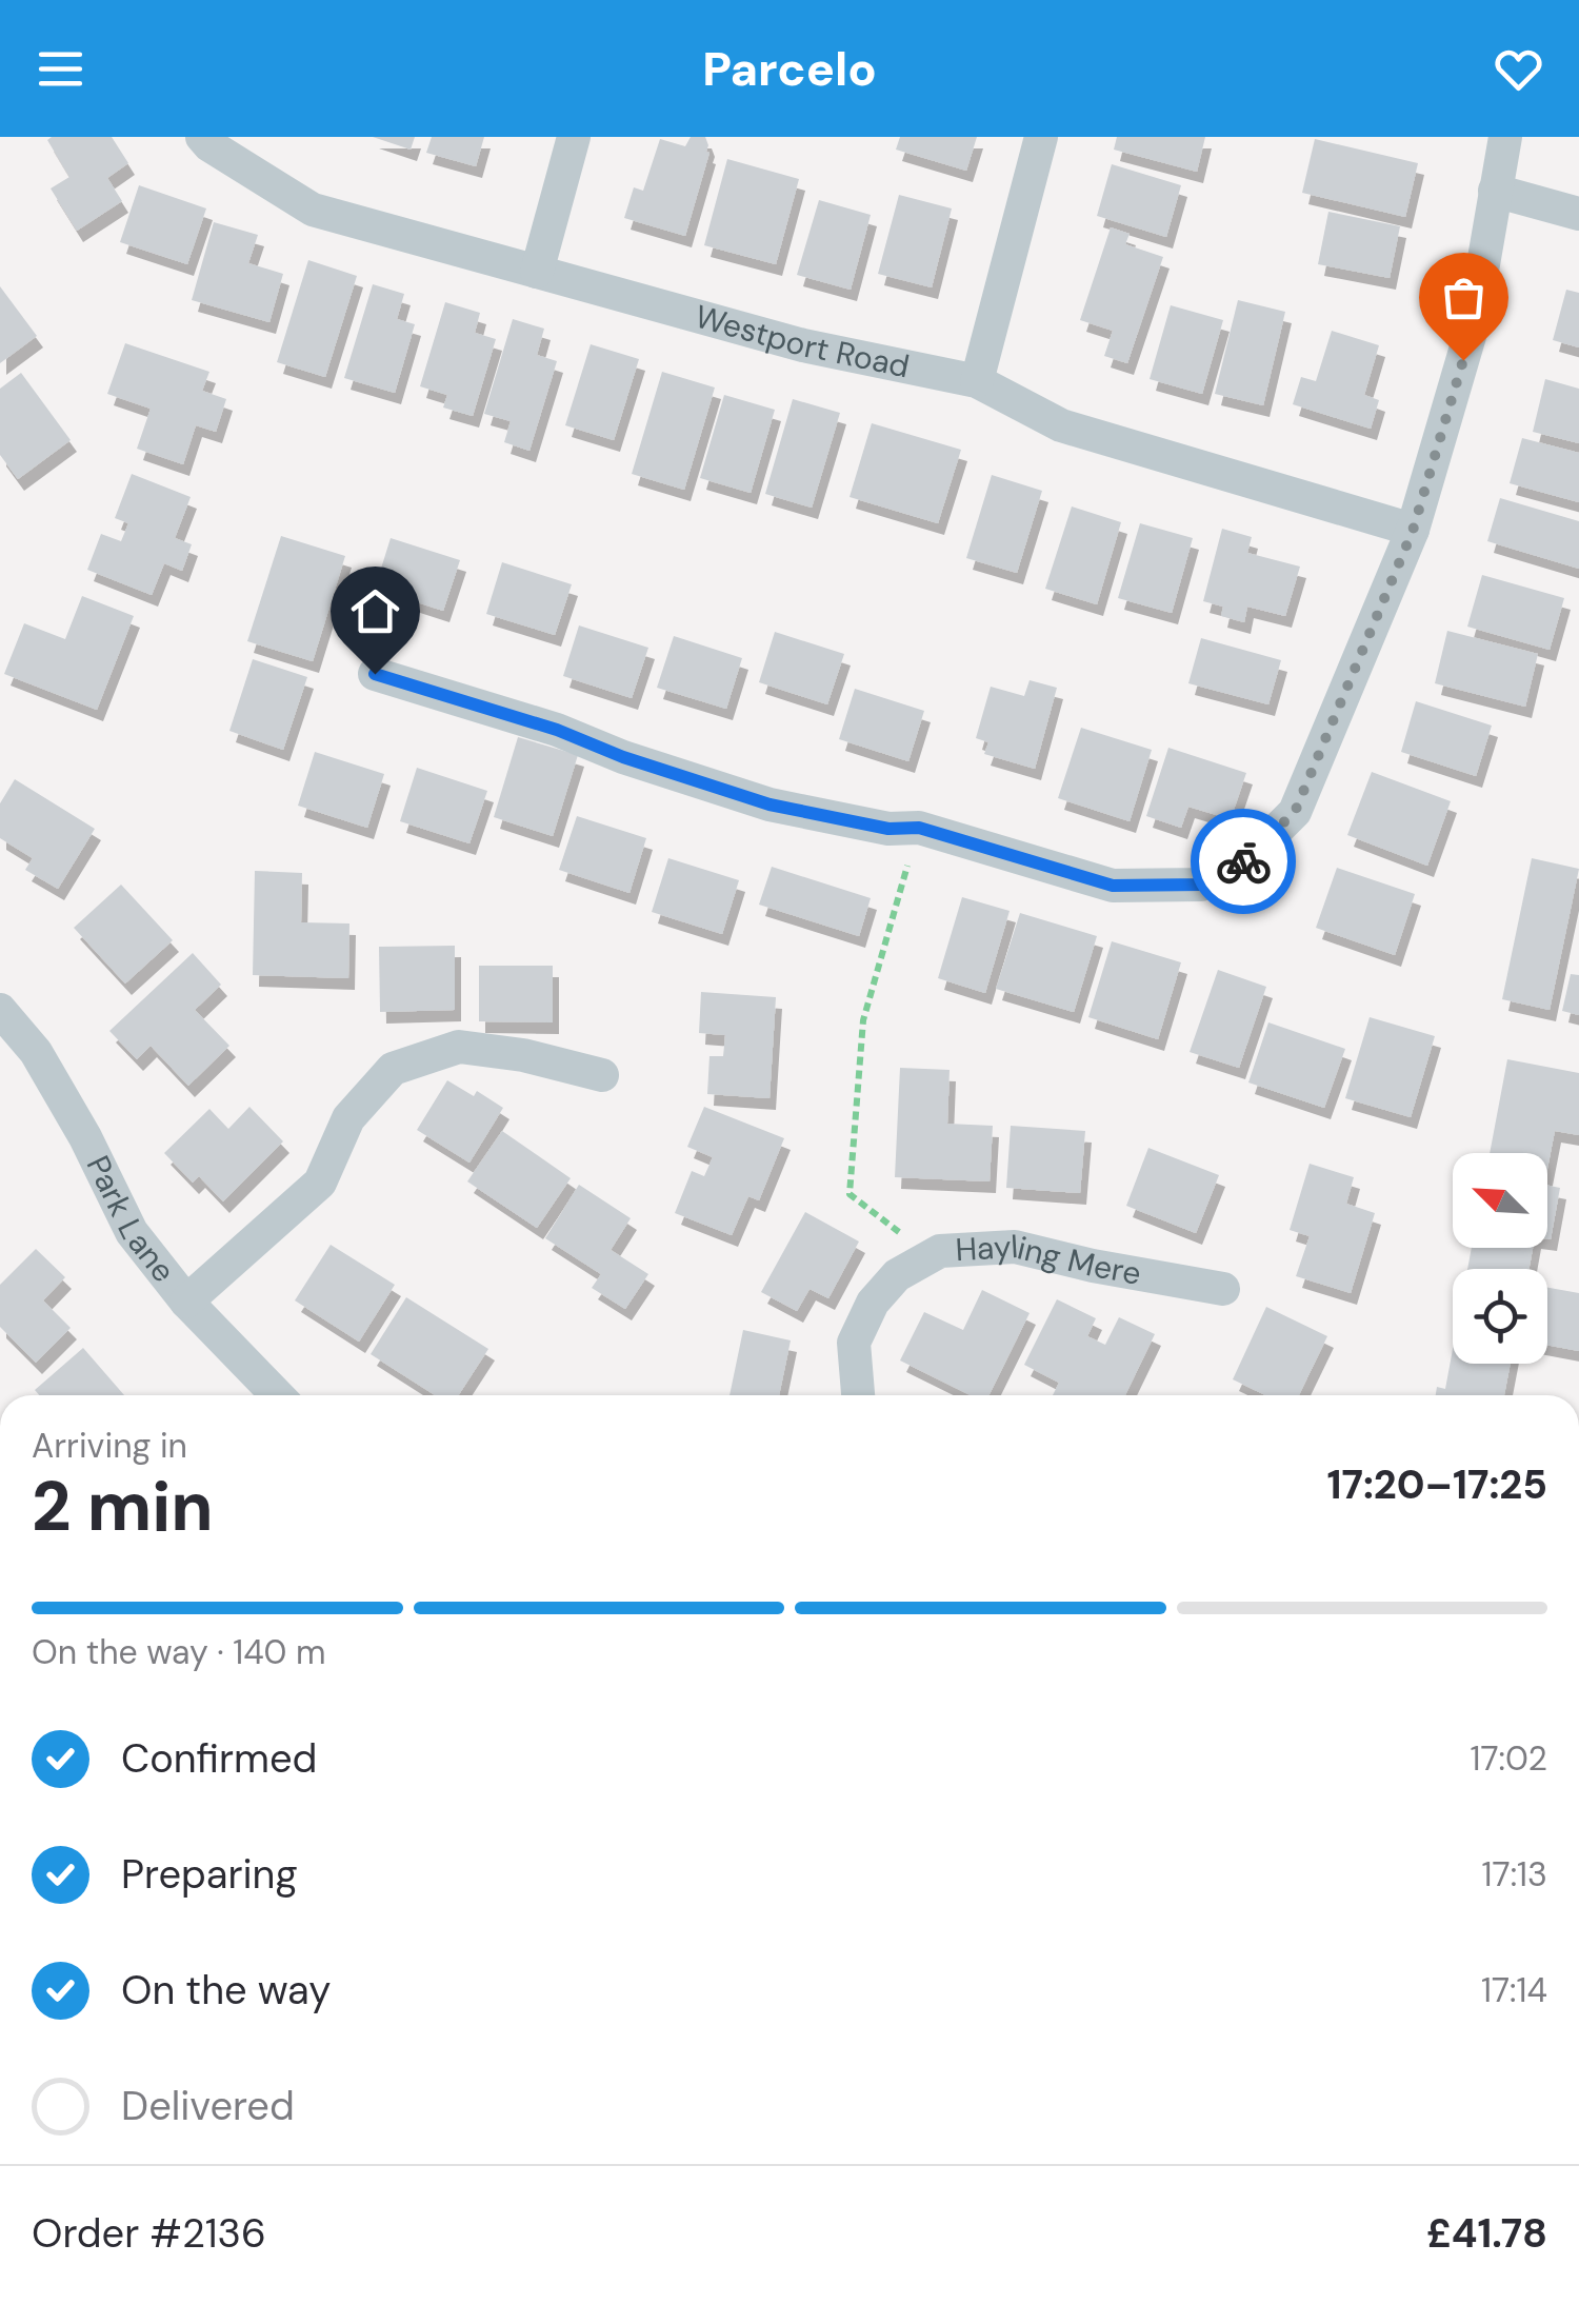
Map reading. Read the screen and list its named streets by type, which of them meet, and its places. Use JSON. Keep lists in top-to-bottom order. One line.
{"streets":{"street":["Westport Road","Park Lane","Hayling Mere"]},"north":"top left","page":{"header":"Parcelo","heading":["2 min","Arriving in","17:20–17:25"],"panel":["Order #2136","£41.78"],"bar":"On the way · 140 m","list":[["Confirmed","17:02"],["Preparing","17:13"],["On the way","17:14"],"Delivered"]}}
